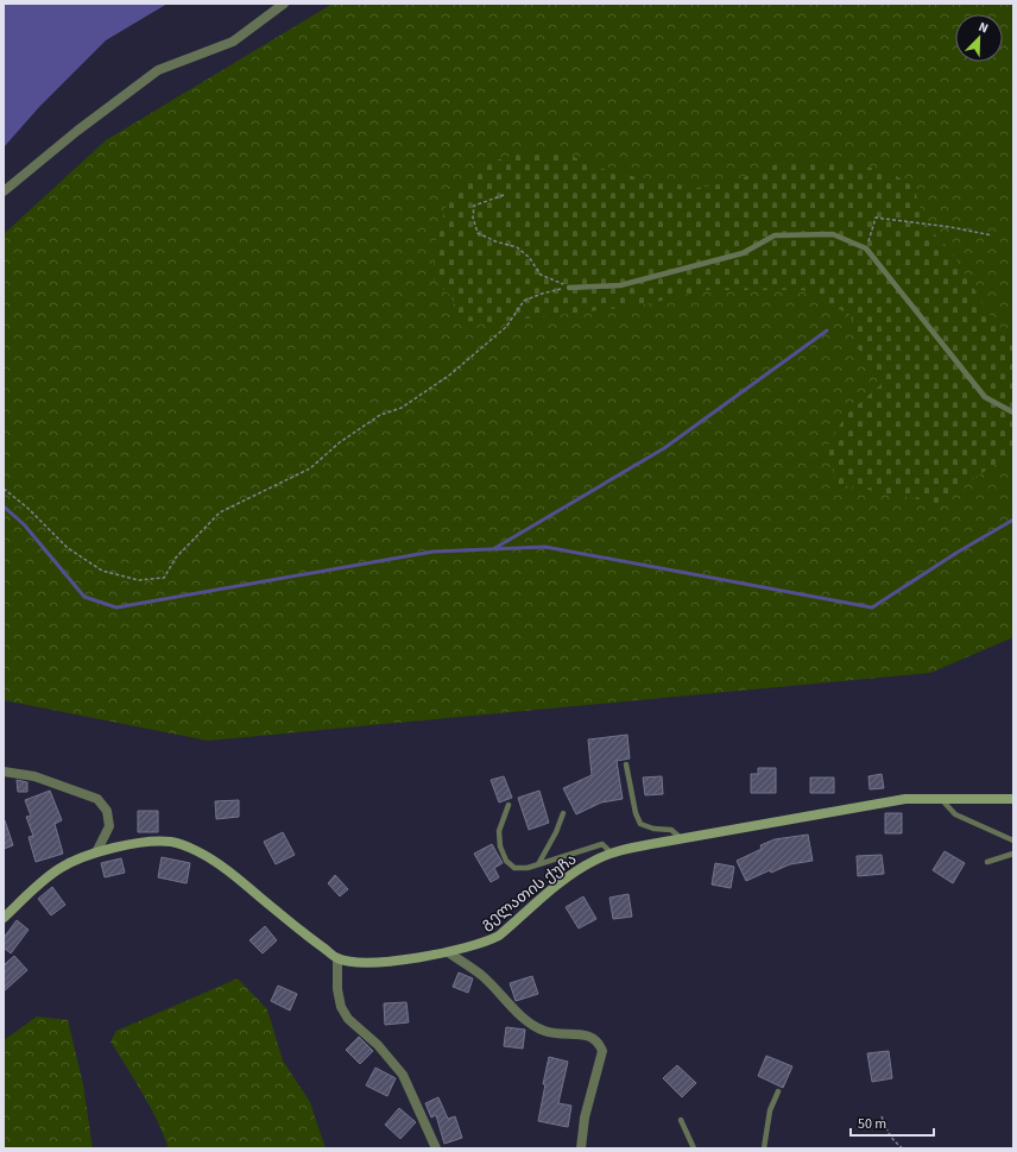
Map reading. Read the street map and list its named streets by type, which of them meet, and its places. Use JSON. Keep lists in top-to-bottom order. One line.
{"streets":{"main road":["გელათის ქუჩა"]},"scale_bar":"50 m","north":"top right"}
